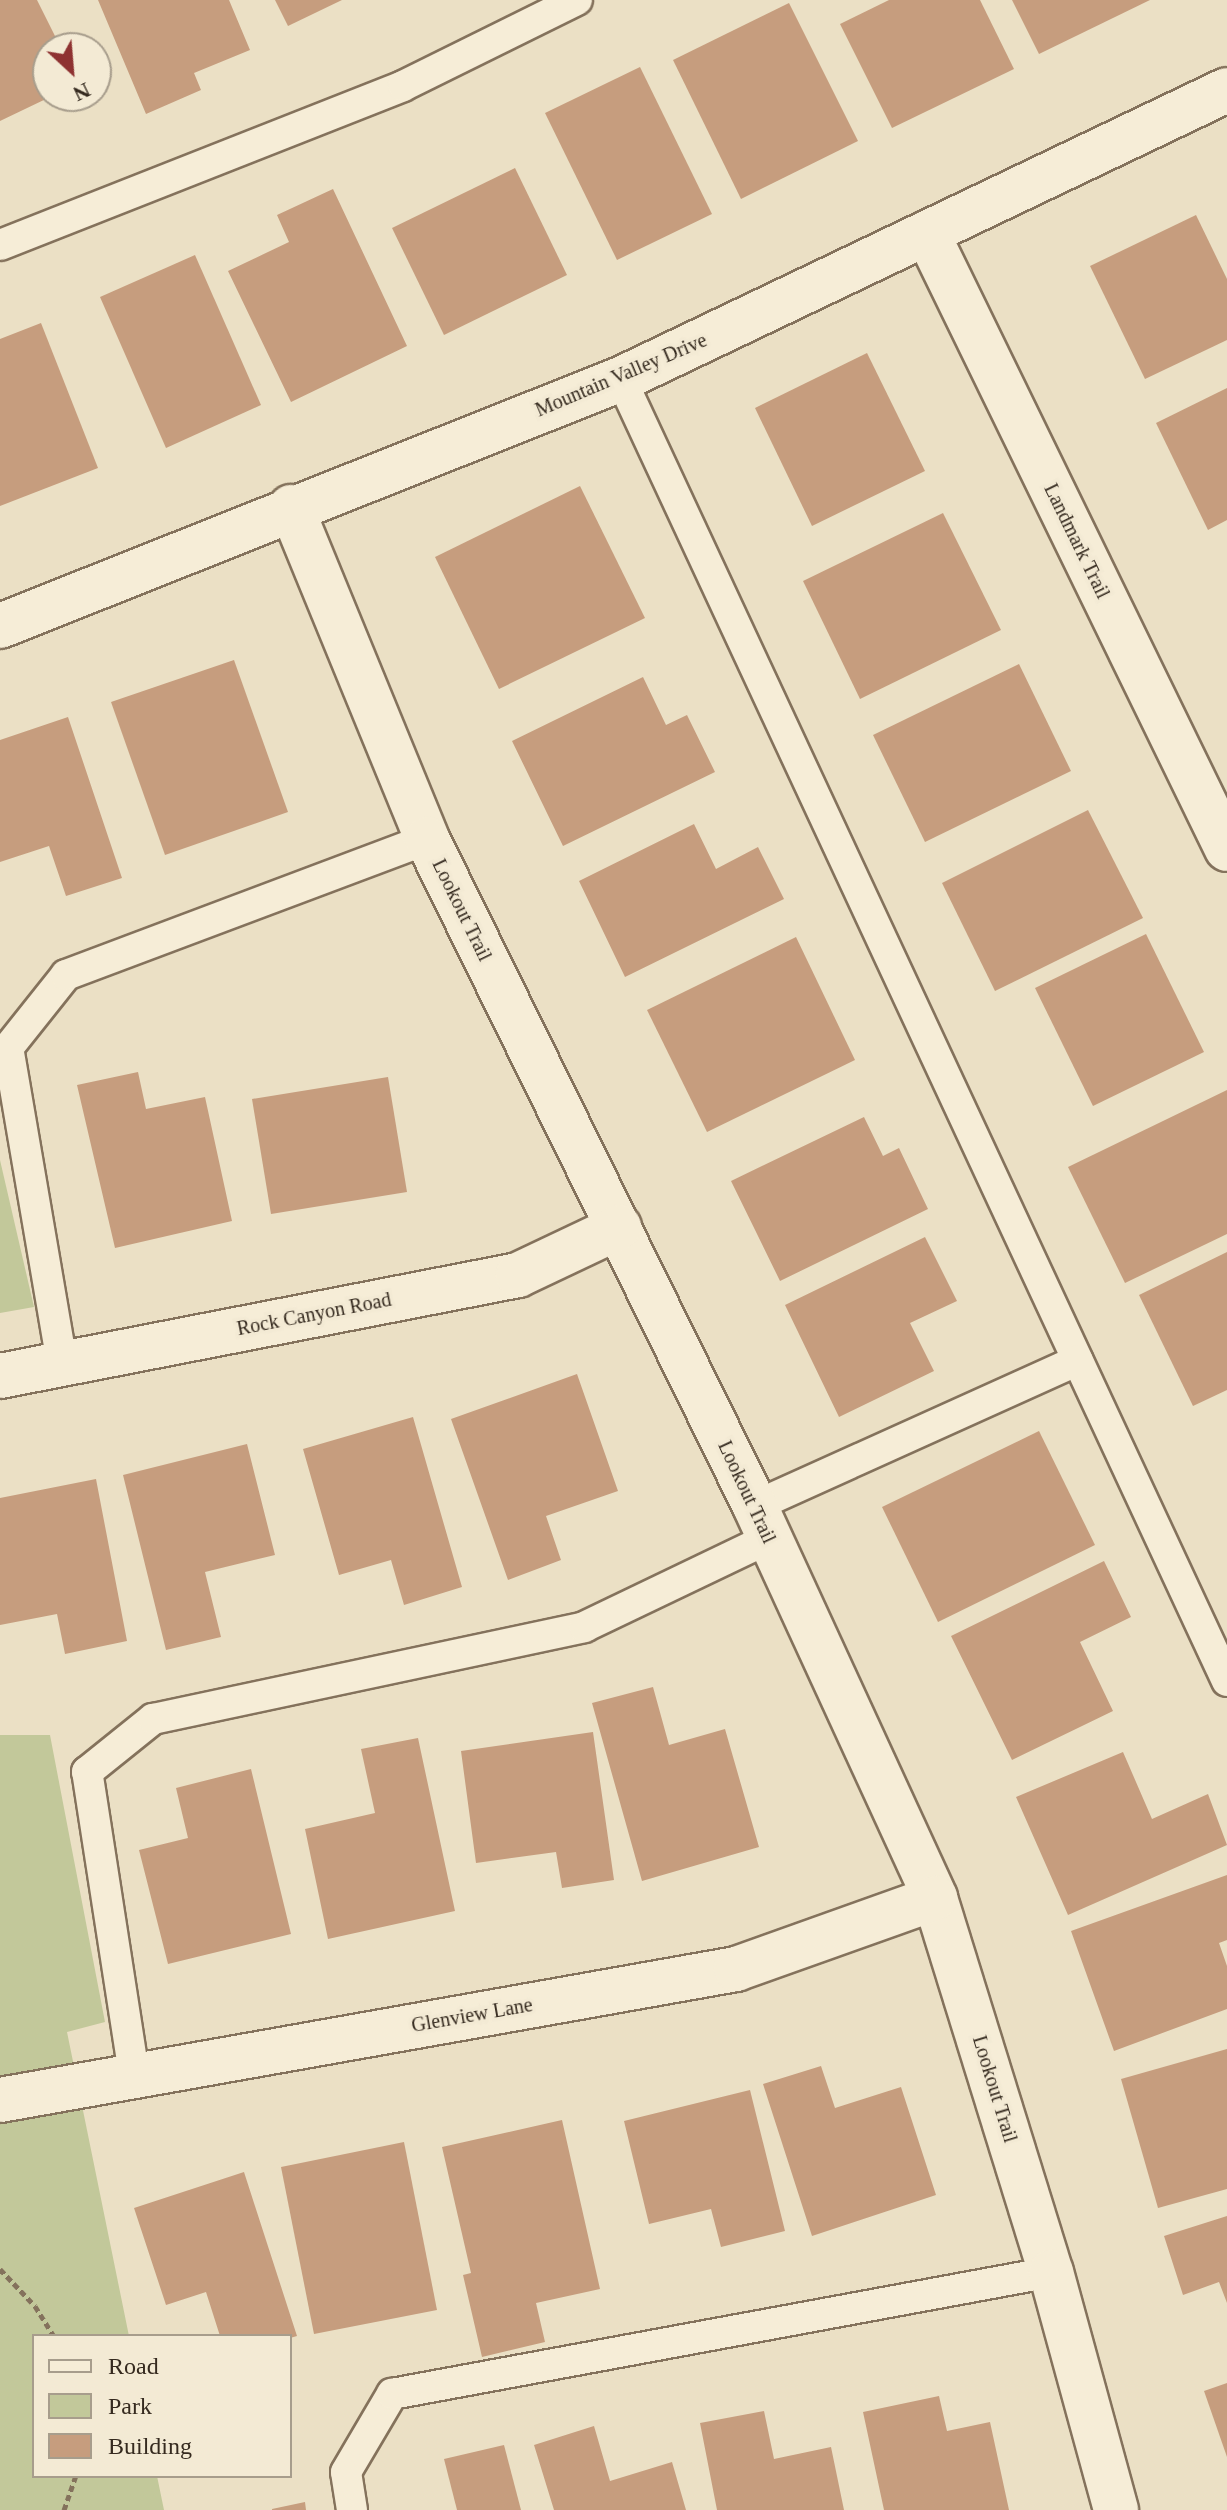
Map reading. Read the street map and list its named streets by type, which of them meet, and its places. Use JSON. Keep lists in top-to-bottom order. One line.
{"streets":{"street":["Mountain Valley Drive","Landmark Trail","Lookout Trail","Rock Canyon Road","Glenview Lane"]},"crossings":[["Mountain Valley Drive","Landmark Trail"],["Mountain Valley Drive","Lookout Trail"],["Lookout Trail","Rock Canyon Road"],["Lookout Trail","Glenview Lane"]],"legend":["Road","Park","Building"],"north":"bottom right"}
